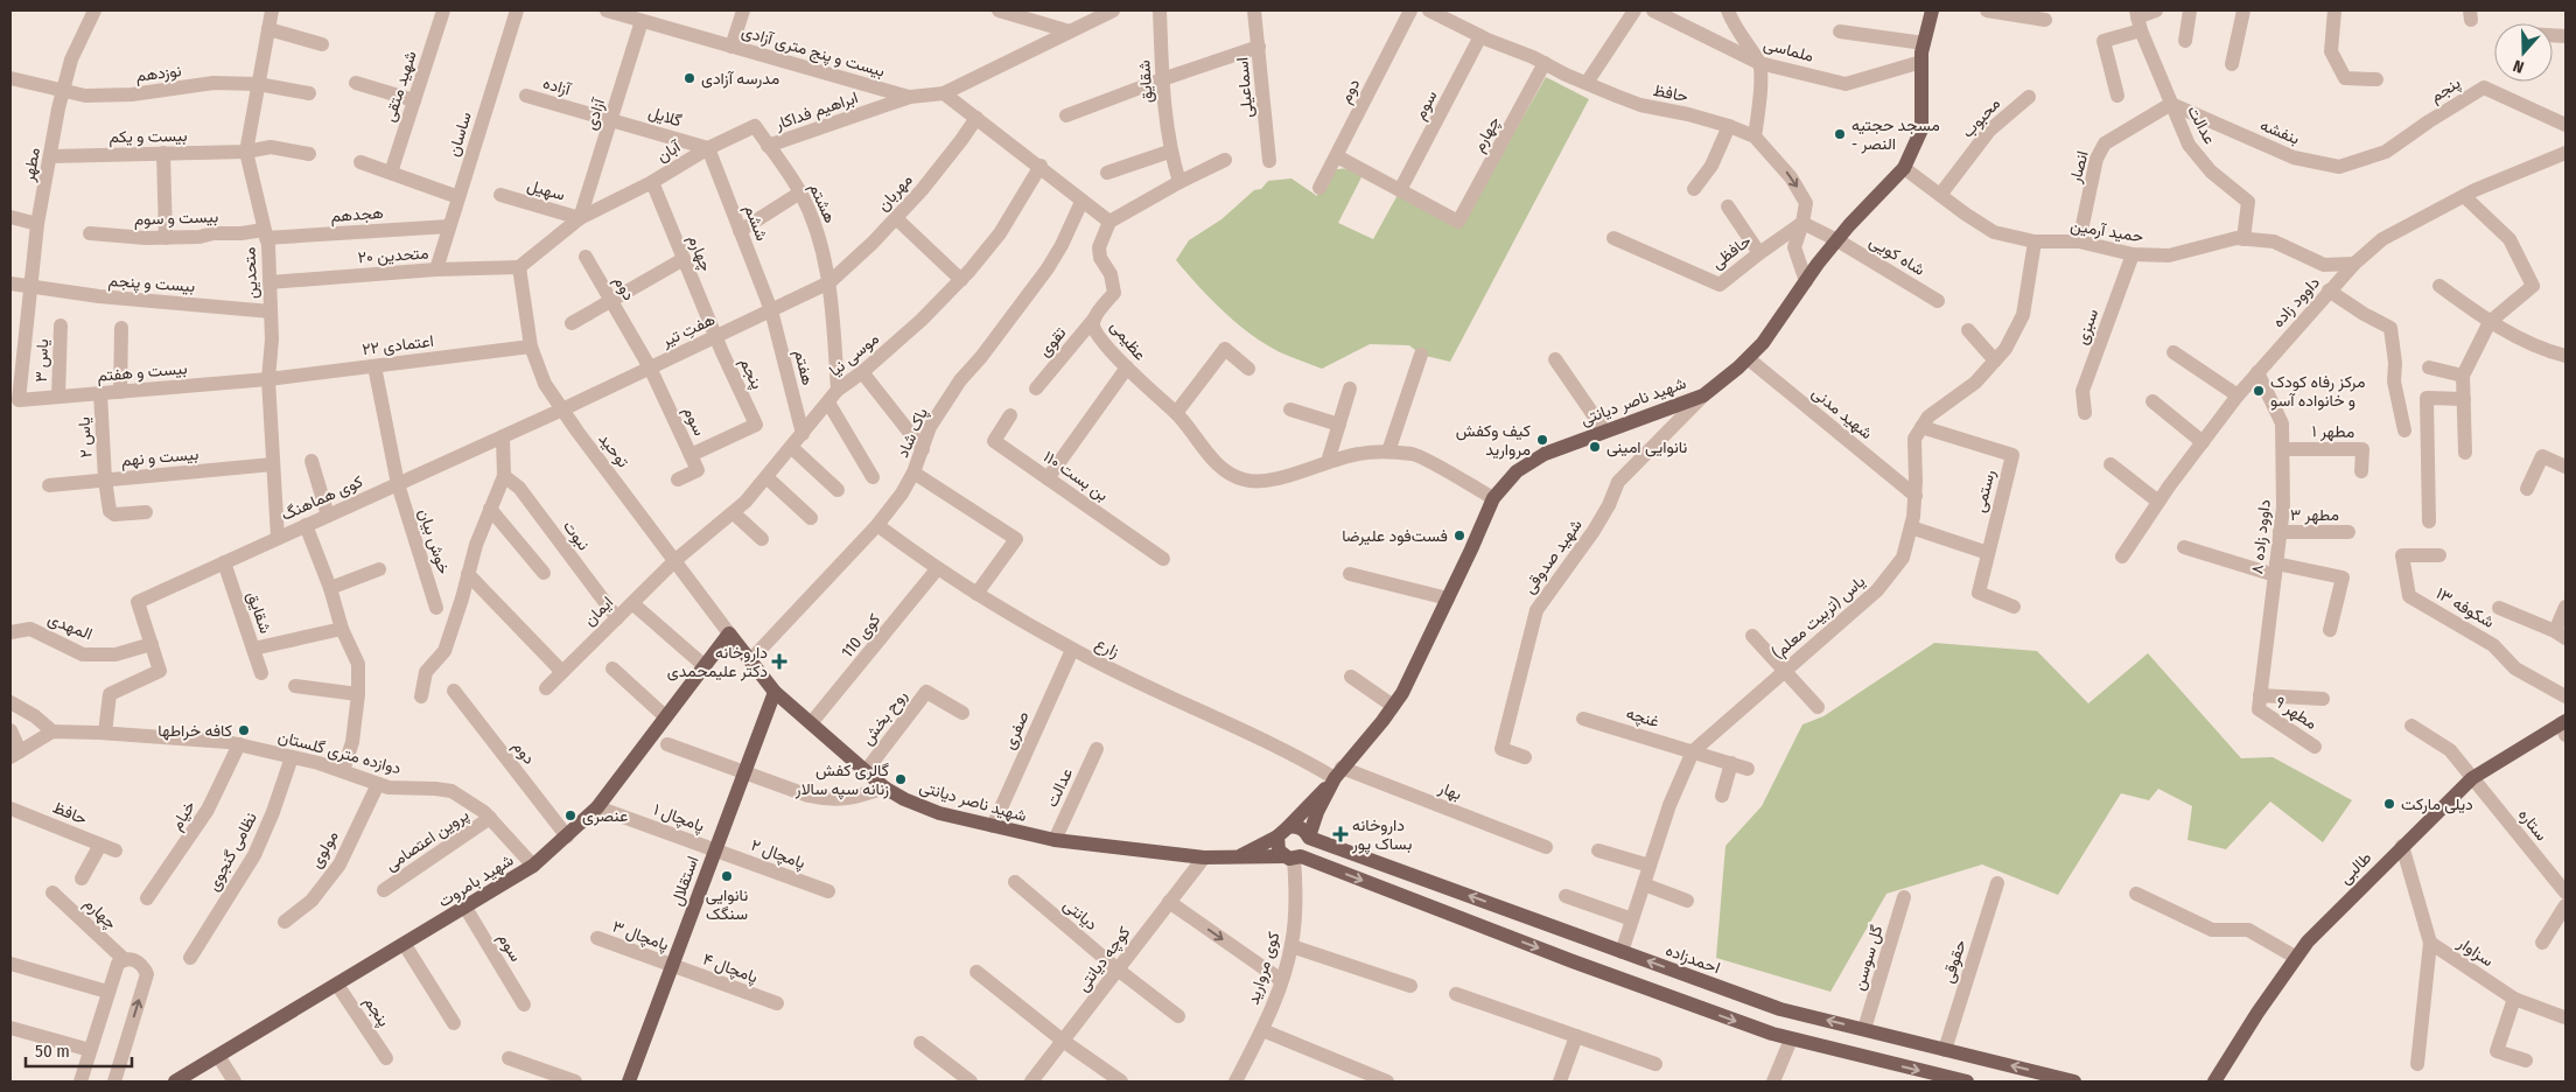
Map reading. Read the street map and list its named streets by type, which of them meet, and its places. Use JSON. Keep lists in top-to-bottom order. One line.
{"streets":{"main road":["شهید ناصر دیانتی","طالبی","شهید بامروت","استقلال","احمدزاده"],"street":["ملماسی","بیست و پنج متری آزادی","نوزدهم","شقایق","شهید متقی","آزاده","اسماعیلی","پنجم","دوم","حافظ","سوم","ابراهیم فداکار","آزادی","گلایل","محبوب","عدالت","بنفشه","ساسان","چهارم","بیست و یکم","آبان","مطهر","انصار","سهیل","مهربان","هشتم","هجدهم","بیست و سوم","ششم","حمید آرمین","حافظی","متحدین ۲۰","شاه کویی","متحدین","بیست و پنجم","داوود زاده","سبزی","هفتِ تیر","عظیمی","تقوی","اعتمادی ۲۲","موسی نیا","یاس ۳","هفتم","بیست و هفتم","شهید مدنی","مطهر ۱","پاک شاد","یاس ۲","توحید","بیست و نهم","بن بست ۱۱۰","رستمی","کوی هماهنگ","مطهر ۳","نبوت","داوود زاده ۸","خوش بیان","شهید صدوقی","شکوفه ۱۳","ایمان","یاس (تربیت معلم)","المهدی","کوی 110","زارع","مطهر ۹","روح بخش","غنچه","صفری","دوازده متری گلستان","بهار","خیام","پامچال ۱","ستاره","پروین اعتصامی","مولوی","نظامی گنجوی","پامچال ۲","دیانتی","پامچال ۳","سزاوار","گل سوسن","کوچه دیانتی","حقوقی","پامچال ۴","کوی مروارید"]},"crossings":[["ملماسی","شهید ناصر دیانتی"],["بیست و پنج متری آزادی","ابراهیم فداکار"],["بیست و پنج متری آزادی","آزادی"],["نوزدهم","مطهر"],["نوزدهم","متحدین"],["شقایق","کوی هماهنگ"],["آزاده","آزادی"],["آزاده","گلایل"],["پنجم","سوم"],["پنجم","بنفشه"],["پنجم","چهارم"],["پنجم","هفتِ تیر"],["پنجم","شهید بامروت"],["دوم","سوم"],["دوم","هفتِ تیر"],["دوم","شهید بامروت"],["حافظ","سوم"],["حافظ","چهارم"],["حافظ","حافظی"],["حافظ","شاه کویی"],["حافظ","شهید ناصر دیانتی"],["سوم","چهارم"],["سوم","هفتِ تیر"],["سوم","شهید بامروت"],["ابراهیم فداکار","آبان"],["ابراهیم فداکار","هشتم"],["آزادی","گلایل"],["آزادی","آبان"],["آزادی","سهیل"],["گلایل","آبان"],["گلایل","ششم"],["محبوب","حمید آرمین"],["عدالت","بنفشه"],["عدالت","انصار"],["عدالت","حمید آرمین"],["عدالت","شهید ناصر دیانتی"],["بنفشه","انصار"],["ساسان","هجدهم"],["ساسان","متحدین ۲۰"],["چهارم","آبان"],["چهارم","هفتِ تیر"],["بیست و یکم","مطهر"],["بیست و یکم","متحدین"],["آبان","سهیل"],["آبان","هشتم"],["آبان","ششم"],["آبان","متحدین ۲۰"],["آبان","توحید"],["مطهر","بیست و پنجم"],["مطهر","بیست و هفتم"],["انصار","حمید آرمین"],["مهربان","هشتم"],["مهربان","هفتِ تیر"],["هشتم","هفتِ تیر"],["هشتم","موسی نیا"],["هجدهم","بیست و سوم"],["هجدهم","متحدین"],["بیست و سوم","متحدین"],["ششم","هفتِ تیر"],["ششم","هفتم"],["حمید آرمین","داوود زاده"],["حمید آرمین","سبزی"],["حمید آرمین","شهید ناصر دیانتی"],["حافظی","شاه کویی"],["متحدین ۲۰","متحدین"],["متحدین ۲۰","توحید"],["شاه کویی","شهید ناصر دیانتی"],["متحدین","بیست و پنجم"],["متحدین","اعتمادی ۲۲"],["متحدین","بیست و هفتم"],["متحدین","بیست و نهم"],["متحدین","کوی هماهنگ"],["داوود زاده","داوود زاده ۸"],["هفتِ تیر","هفتم"],["هفتِ تیر","توحید"],["هفتِ تیر","کوی هماهنگ"],["عظیمی","تقوی"],["اعتمادی ۲۲","بیست و هفتم"],["اعتمادی ۲۲","توحید"],["اعتمادی ۲۲","خوش بیان"],["موسی نیا","هفتم"],["موسی نیا","توحید"],["موسی نیا","ایمان"],["یاس ۳","بیست و هفتم"],["بیست و هفتم","یاس ۲"],["شهید ناصر دیانتی","شهید مدنی"],["شهید ناصر دیانتی","پاک شاد"],["شهید ناصر دیانتی","توحید"],["شهید ناصر دیانتی","شهید صدوقی"],["شهید ناصر دیانتی","کوی 110"],["شهید ناصر دیانتی","زارع"],["شهید ناصر دیانتی","روح بخش"],["شهید ناصر دیانتی","صفری"],["شهید ناصر دیانتی","بهار"],["شهید ناصر دیانتی","شهید بامروت"],["شهید ناصر دیانتی","استقلال"],["شهید ناصر دیانتی","کوچه دیانتی"],["شهید ناصر دیانتی","احمدزاده"],["شهید ناصر دیانتی","کوی مروارید"],["شهید مدنی","یاس (تربیت معلم)"],["مطهر ۱","داوود زاده ۸"],["پاک شاد","زارع"],["یاس ۲","بیست و نهم"],["توحید","کوی هماهنگ"],["توحید","ایمان"],["توحید","شهید بامروت"],["رستمی","یاس (تربیت معلم)"],["کوی هماهنگ","خوش بیان"],["کوی هماهنگ","المهدی"],["مطهر ۳","داوود زاده ۸"],["نبوت","ایمان"],["داوود زاده ۸","مطهر ۹"],["یاس (تربیت معلم)","غنچه"],["یاس (تربیت معلم)","احمدزاده"],["کوی 110","زارع"],["زارع","صفری"],["زارع","بهار"],["دوازده متری گلستان","خیام"],["دوازده متری گلستان","پروین اعتصامی"],["دوازده متری گلستان","مولوی"],["دوازده متری گلستان","نظامی گنجوی"],["دوازده متری گلستان","شهید بامروت"],["پامچال ۱","پامچال ۲"],["پامچال ۱","شهید بامروت"],["پامچال ۱","استقلال"],["ستاره","طالبی"],["پامچال ۲","استقلال"],["استقلال","پامچال ۳"],["استقلال","پامچال ۴"],["دیانتی","کوچه دیانتی"],["پامچال ۳","پامچال ۴"],["گل سوسن","احمدزاده"],["احمدزاده","حقوقی"]],"places":{"other":["مدرسه آزادی","مسجد حجتیه - النصر","مرکز رفاه کودک و خانواده آسو","کیف و‌کفش مروارید","نانوایی امینی","فست‌فود علیرضا","کافه خراطها","گالری کفش زنانه سپه سالار","دیلی مارکت","عنصری","نانوایی سنگک"],"health":["داروخانه دکتر علیمحمدی","داروخانه بساک پور"]},"scale_bar":"50 m","north":"bottom"}
